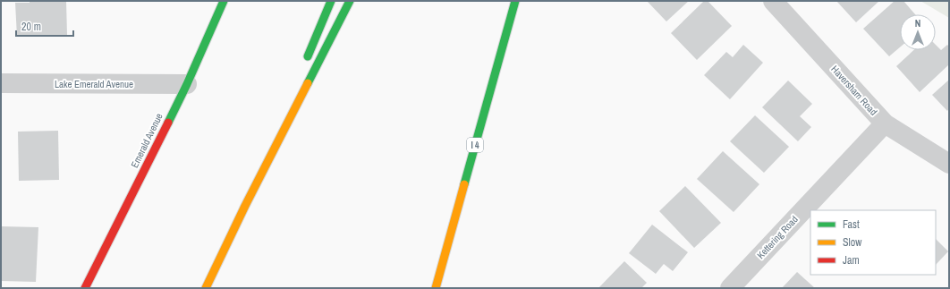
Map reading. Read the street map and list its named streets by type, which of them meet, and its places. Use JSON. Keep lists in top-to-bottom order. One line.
{"streets":{"main road":["Emerald Avenue","I 4"],"street":["Lake Emerald Avenue","Haversham Road","Kettering Road"]},"crossings":[["Lake Emerald Avenue","Emerald Avenue"],["Haversham Road","Kettering Road"]],"legend":["Fast","Slow","Jam"],"scale_bar":"20 m","north":"top"}
